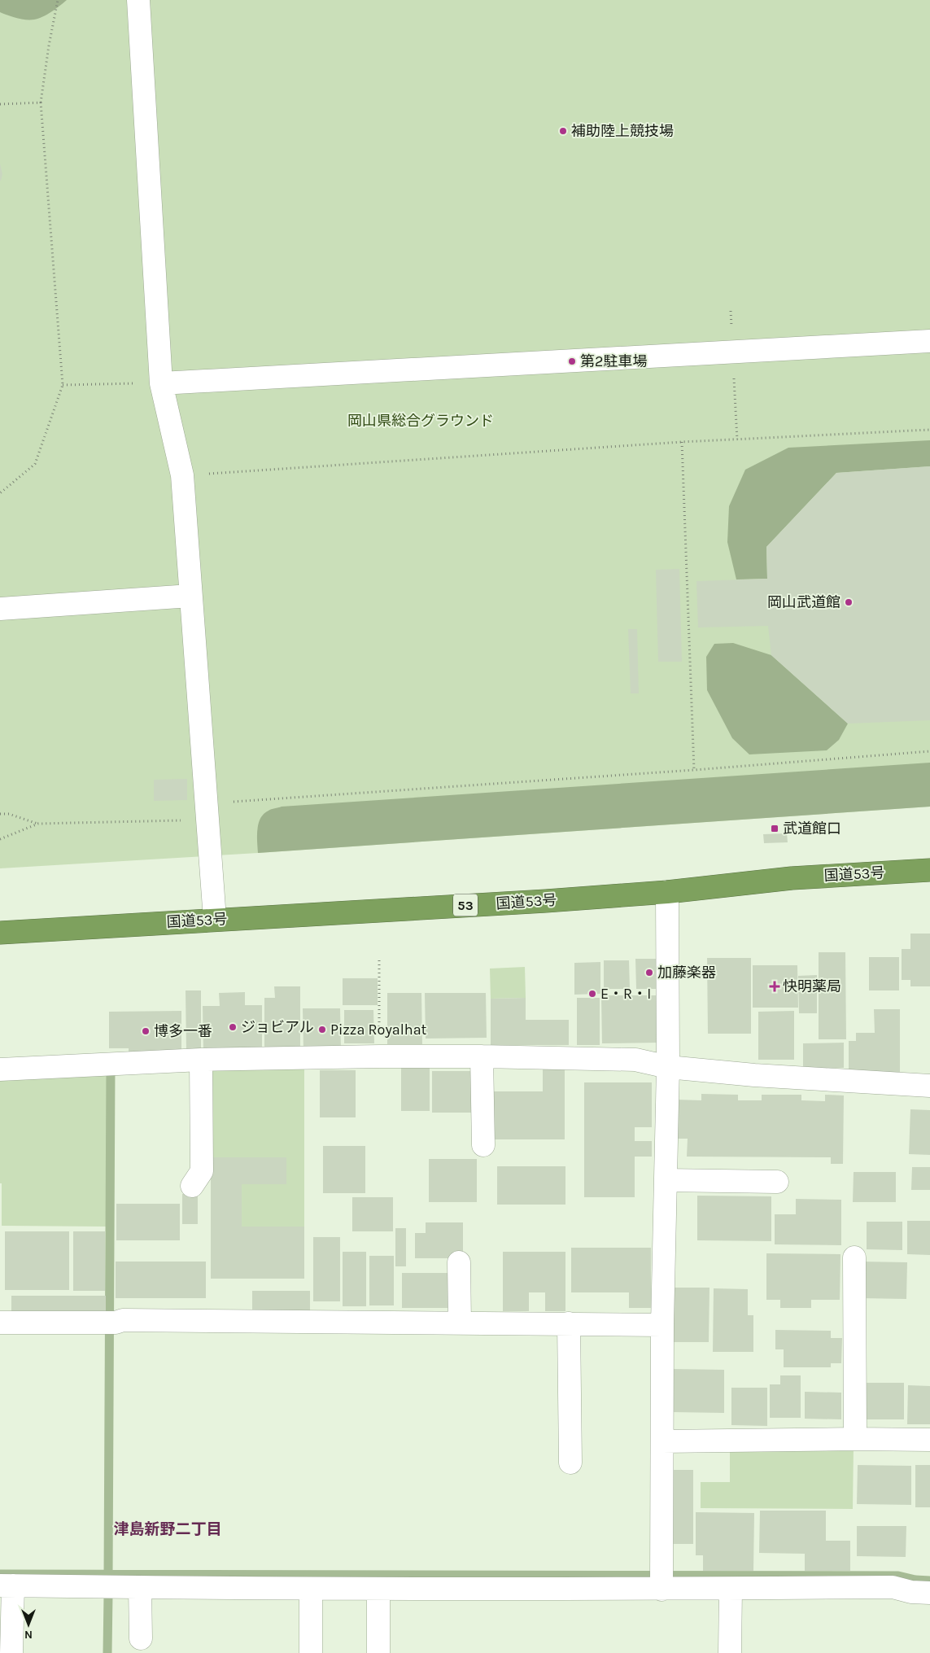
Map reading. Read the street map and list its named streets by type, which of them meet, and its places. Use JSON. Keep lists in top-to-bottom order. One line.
{"streets":{"highway":["国道53号","53"]},"districts":["津島新野二丁目"],"parks":["岡山県総合グラウンド"],"places":{"other":["補助陸上競技場","第2駐車場","岡山武道館","加藤楽器","E・R・I","ジョビアル","Pizza Royalhat","博多一番"],"transit":["武道館口"],"health":["快明薬局"]},"north":"bottom"}
